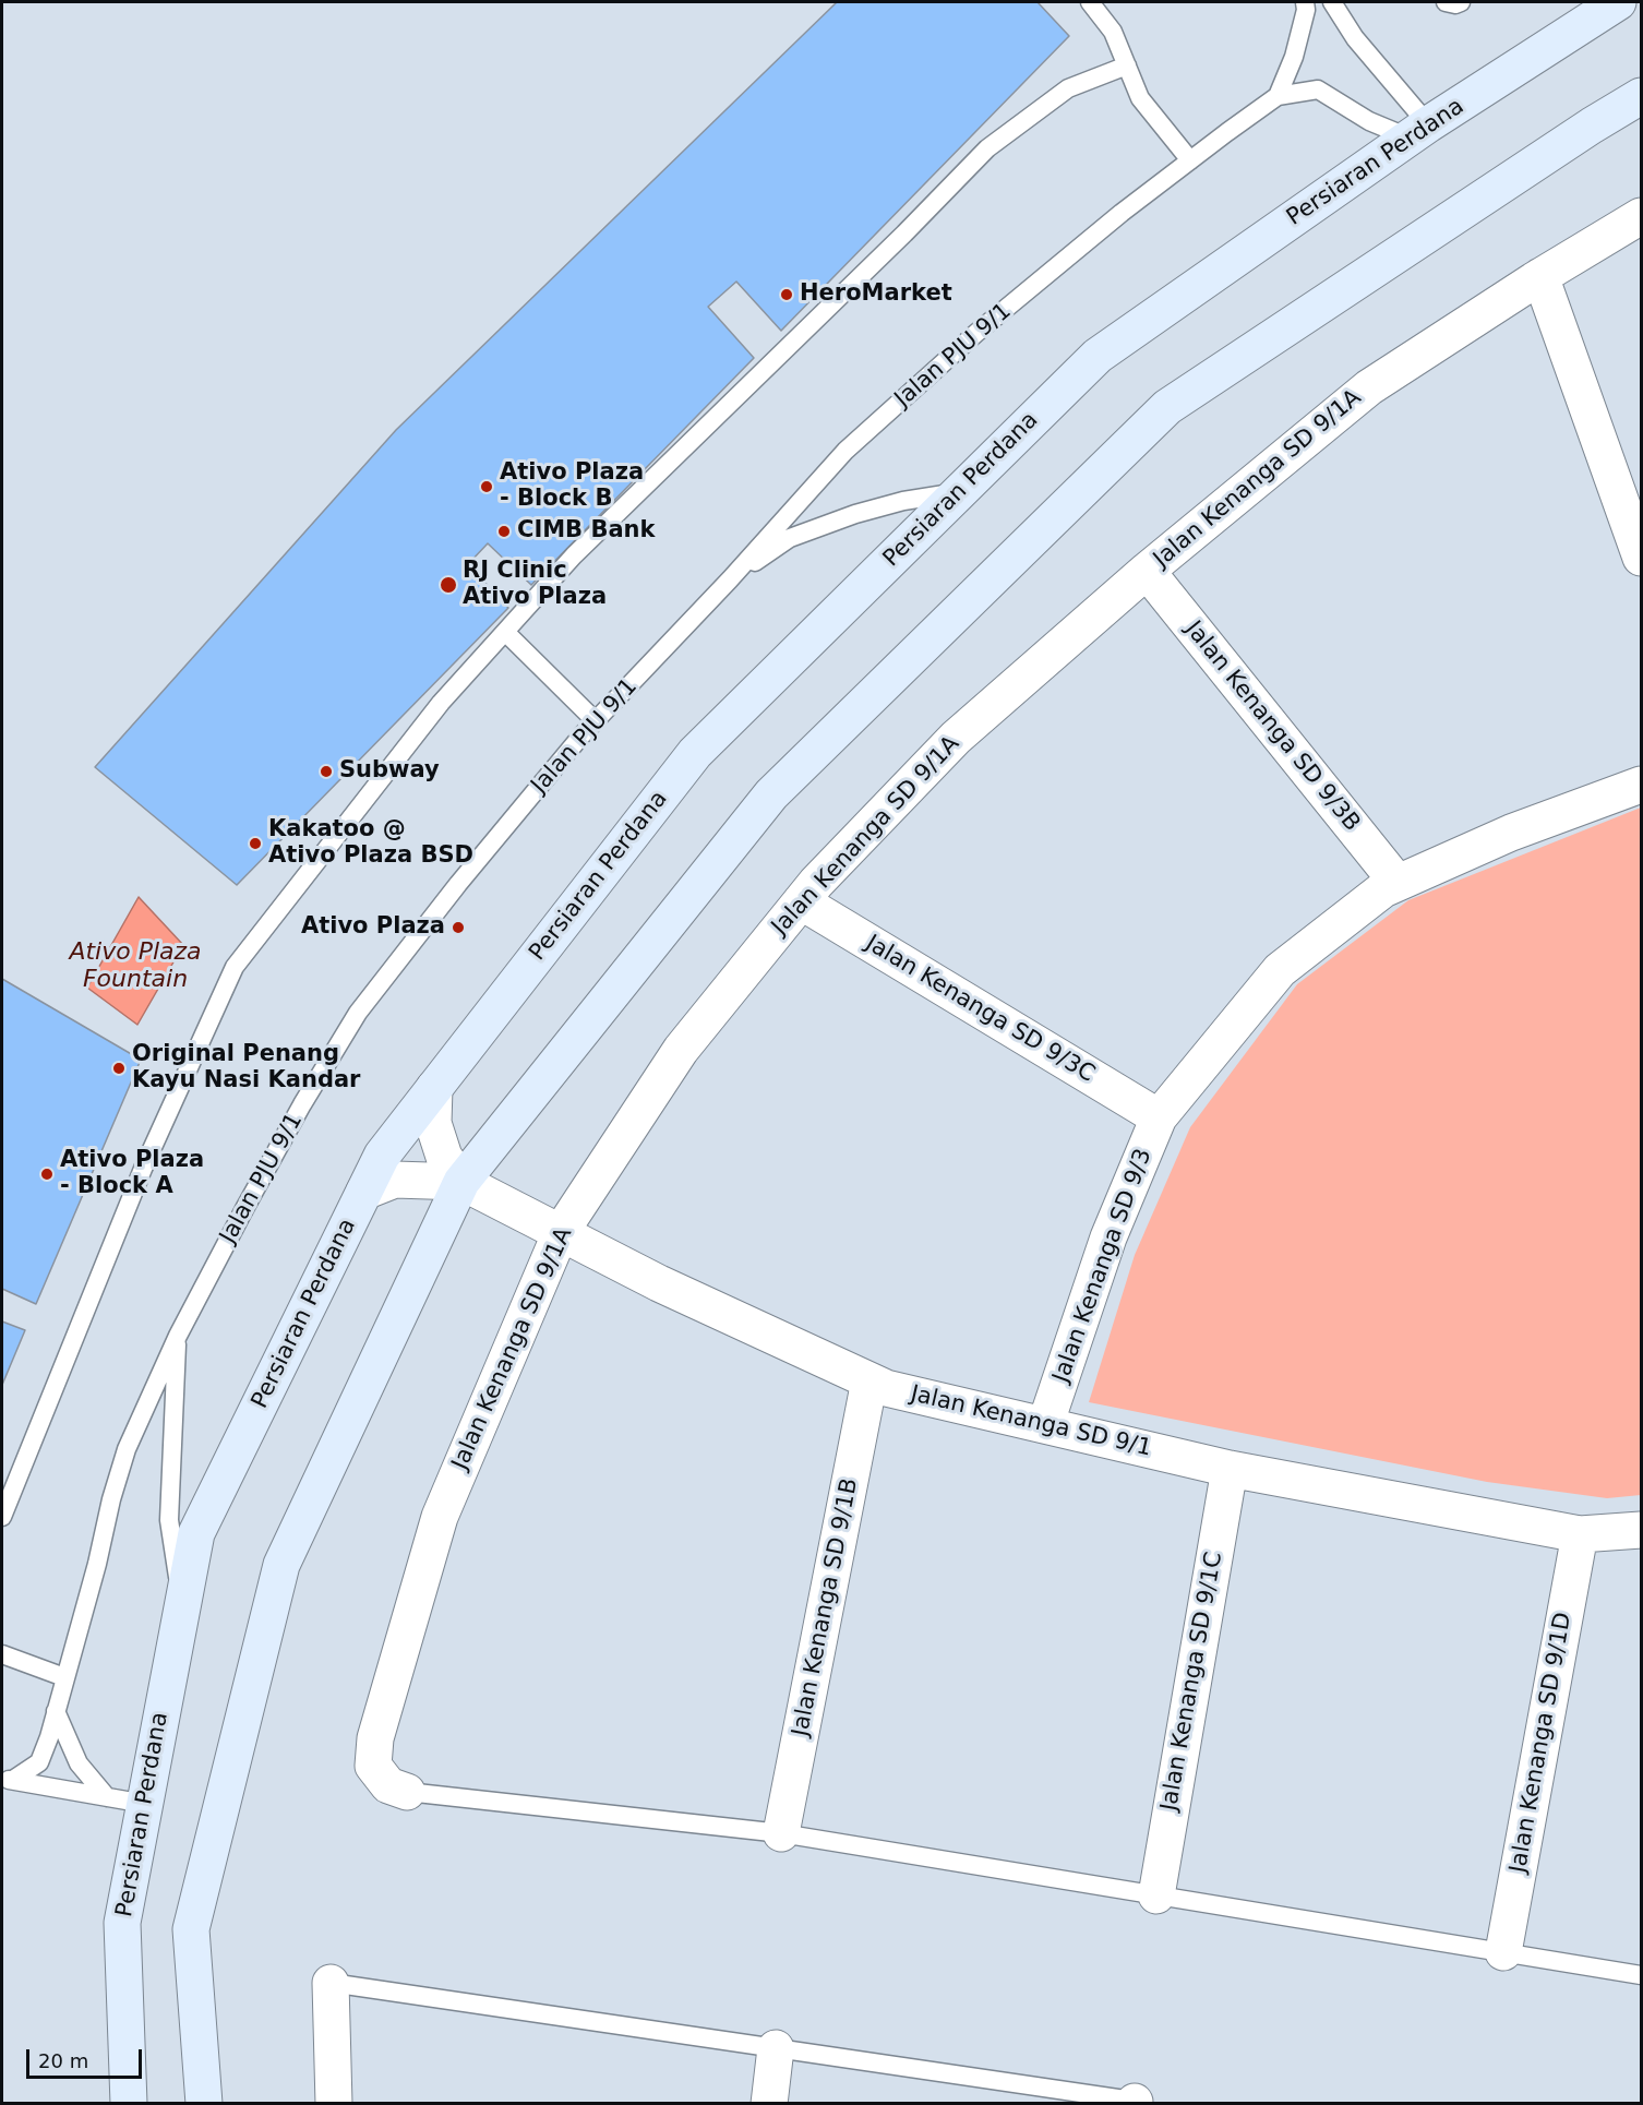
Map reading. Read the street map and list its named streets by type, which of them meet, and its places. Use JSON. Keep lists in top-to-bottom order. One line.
{"streets":{"main road":["Persiaran Perdana"],"street":["Jalan Kenanga SD 9/1A","Jalan Kenanga SD 9/3B","Jalan Kenanga SD 9/3C","Jalan Kenanga SD 9/3","Jalan Kenanga SD 9/1","Jalan Kenanga SD 9/1B","Jalan Kenanga SD 9/1C","Jalan Kenanga SD 9/1D"],"lane":["Jalan PJU 9/1"]},"crossings":[["Persiaran Perdana","Jalan PJU 9/1"],["Persiaran Perdana","Jalan Kenanga SD 9/1"],["Jalan Kenanga SD 9/1A","Jalan Kenanga SD 9/3B"],["Jalan Kenanga SD 9/1A","Jalan Kenanga SD 9/3C"],["Jalan Kenanga SD 9/1A","Jalan Kenanga SD 9/1"],["Jalan Kenanga SD 9/3B","Jalan Kenanga SD 9/3"],["Jalan Kenanga SD 9/3C","Jalan Kenanga SD 9/3"],["Jalan Kenanga SD 9/3","Jalan Kenanga SD 9/1"],["Jalan Kenanga SD 9/1","Jalan Kenanga SD 9/1B"],["Jalan Kenanga SD 9/1","Jalan Kenanga SD 9/1C"],["Jalan Kenanga SD 9/1","Jalan Kenanga SD 9/1D"]],"water":["Ativo Plaza Fountain"],"places":["HeroMarket","Ativo Plaza - Block B","CIMB Bank","RJ Clinic Ativo Plaza","Subway","Kakatoo @ Ativo Plaza BSD","Ativo Plaza","Original Penang Kayu Nasi Kandar","Ativo Plaza - Block A"],"scale_bar":"20 m"}
